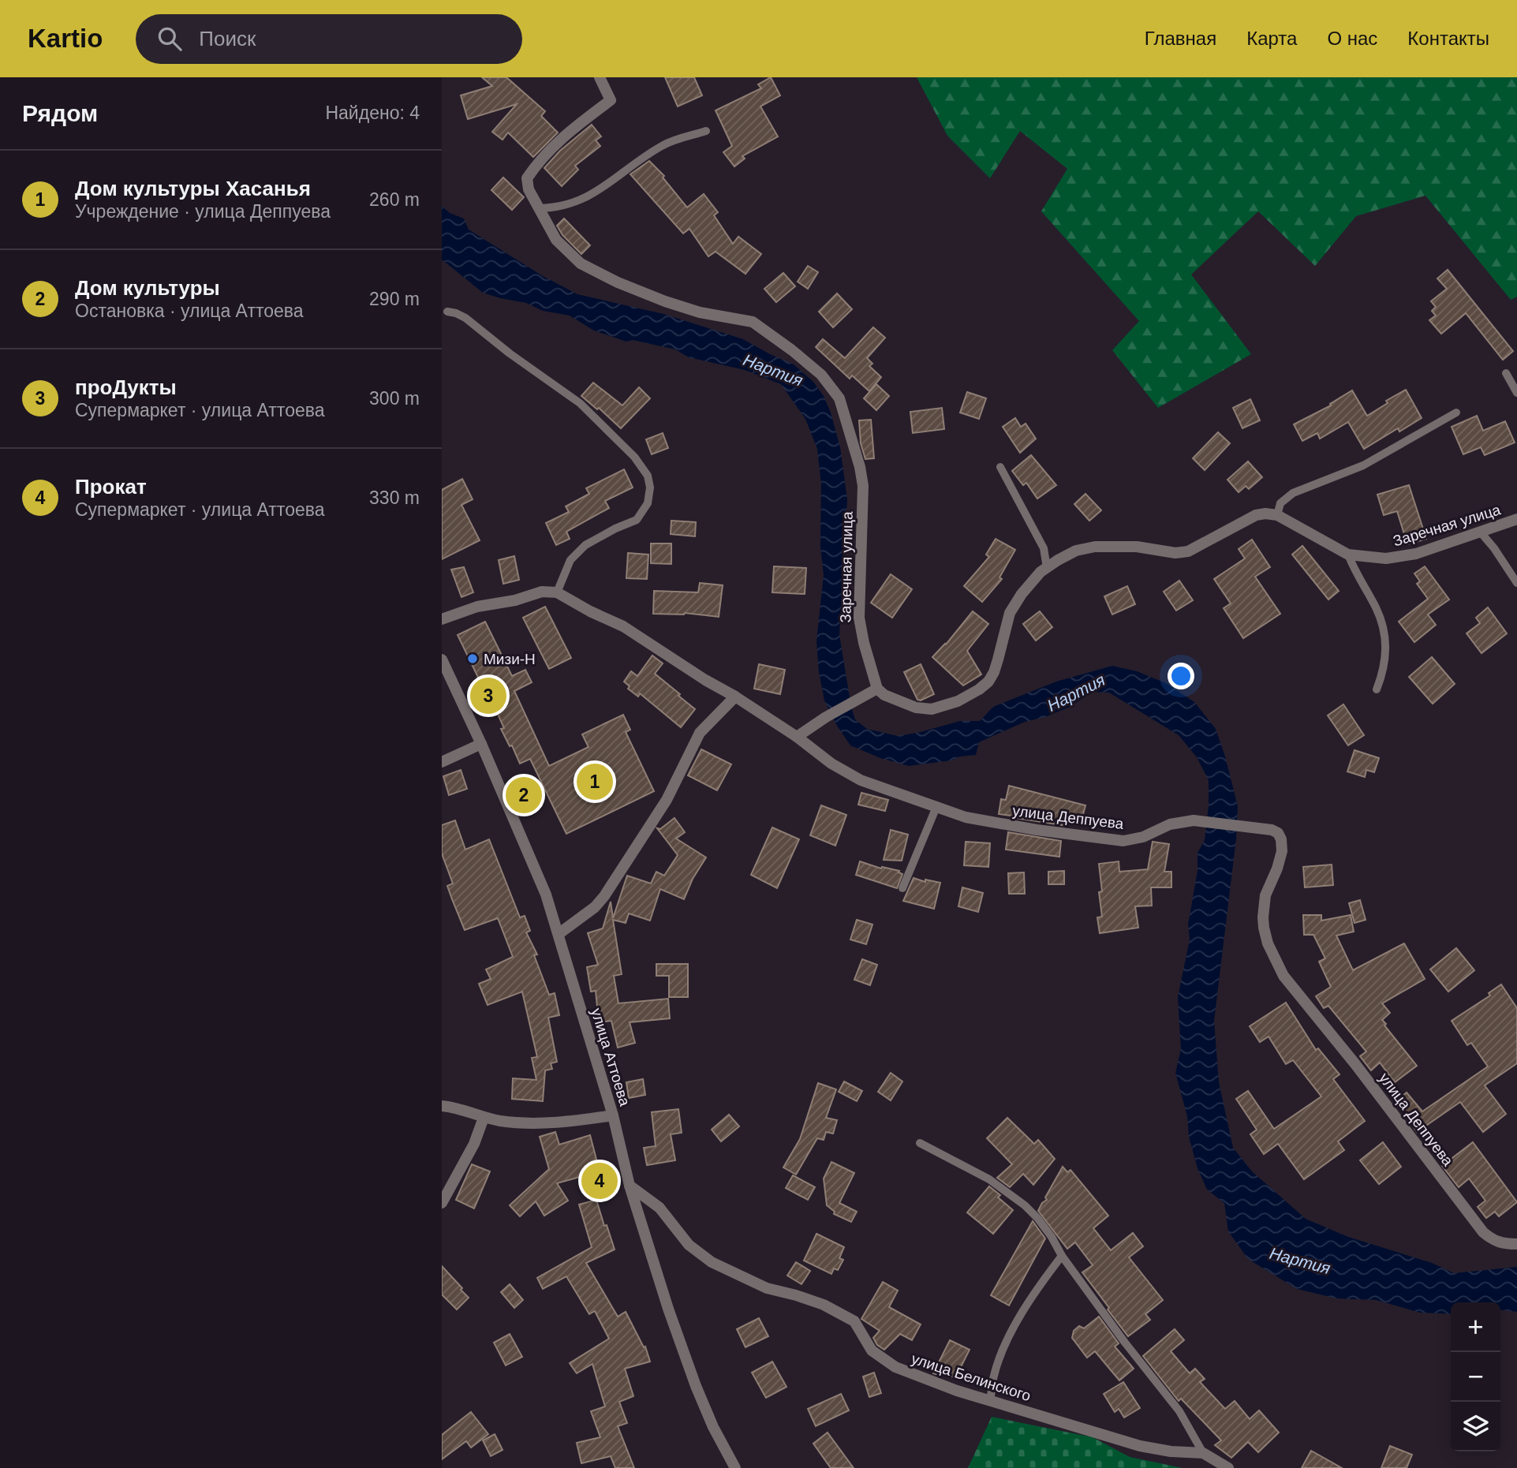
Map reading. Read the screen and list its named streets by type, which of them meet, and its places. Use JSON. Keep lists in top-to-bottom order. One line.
{"streets":{"street":["Заречная улица","улица Деппуева","улица Аттоева","улица Белинского"]},"crossings":[["улица Аттоева","улица Белинского"]],"water":["Нартия"],"places":["Мизи-Н"],"page":{"header":"Kartio","search":"Поиск","nav":["Главная","Карта","О нас","Контакты"],"heading":["Рядом","Найдено: 4"],"list":[{"mark":"1","name":"Дом культуры Хасанья","note":"Учреждение · улица Деппуева","value":"260 m"},{"mark":"2","name":"Дом культуры","note":"Остановка · улица Аттоева","value":"290 m"},{"mark":"3","name":"проДукты","note":"Супермаркет · улица Аттоева","value":"300 m"},{"mark":"4","name":"Прокат","note":"Супермаркет · улица Аттоева","value":"330 m"}],"pins":["3","1","2","4"],"map_buttons":["+","−"]}}
